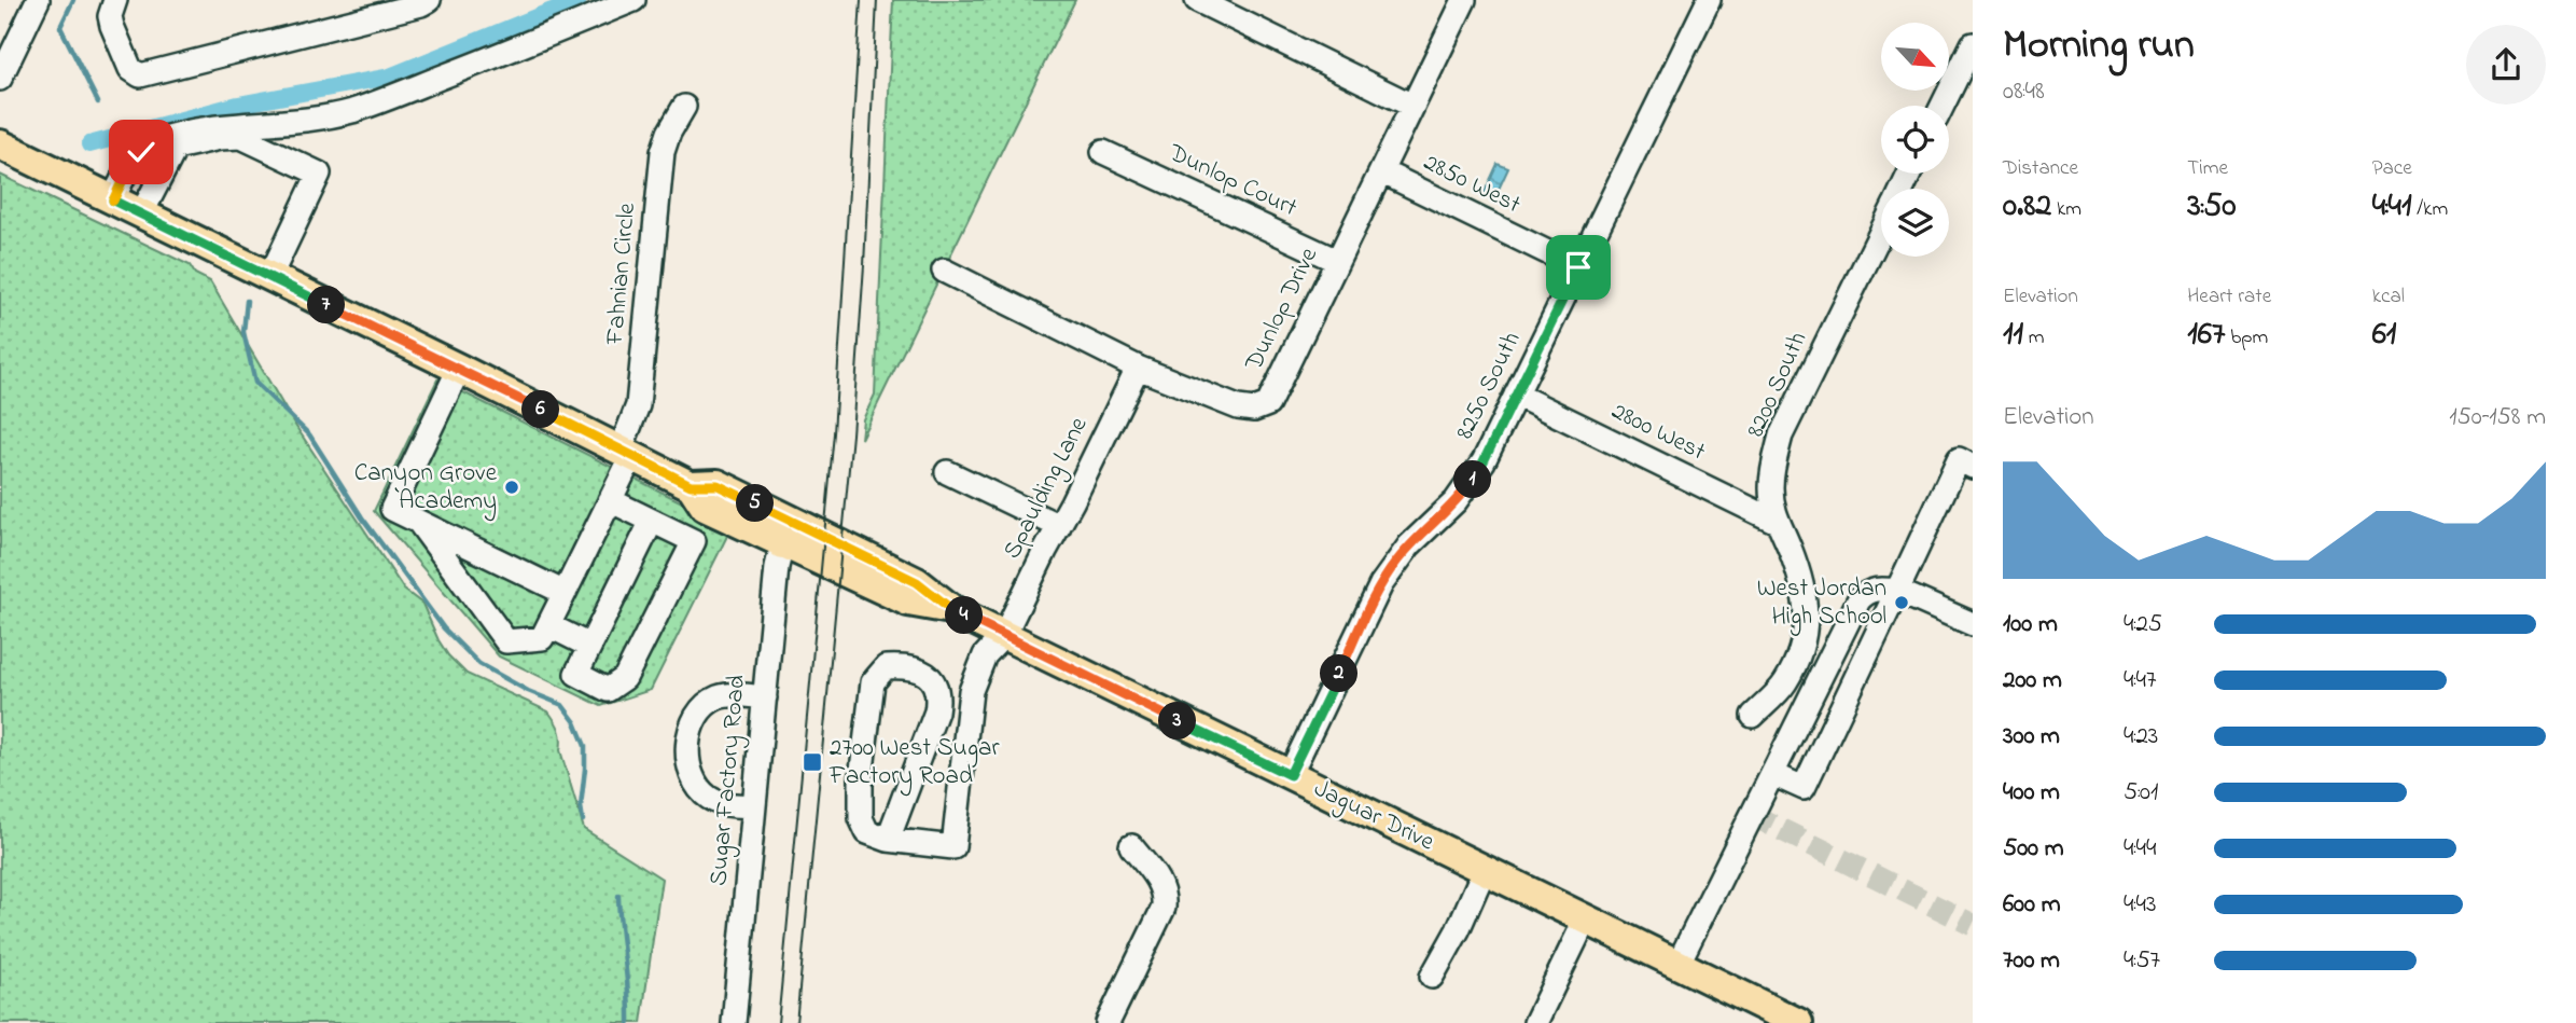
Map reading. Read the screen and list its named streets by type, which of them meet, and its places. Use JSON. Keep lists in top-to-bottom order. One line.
{"streets":{"main road":["Jaguar Drive"],"street":["Dunlop Court","2850 West","Fahnian Circle","Dunlop Drive","8200 South","8250 South","2800 West","Spaulding Lane","Sugar Factory Road"]},"crossings":[["Dunlop Court","Dunlop Drive"],["2850 West","Dunlop Drive"],["2850 West","8250 South"],["Fahnian Circle","Jaguar Drive"],["Dunlop Drive","Spaulding Lane"],["8200 South","2800 West"],["8250 South","2800 West"],["8250 South","Jaguar Drive"],["Spaulding Lane","Jaguar Drive"],["Sugar Factory Road","Jaguar Drive"]],"places":{"other":["Canyon Grove Academy","West Jordan High School"],"transit":["2700 West Sugar Factory Road"]},"north":"bottom right","page":{"heading":["Morning run","08:48"],"stats":[["Distance","0.82 km"],["Time","3:50"],["Pace","4:41 /km"],["Elevation","11 m"],["Heart rate","167 bpm"],["kcal","61"]],"pins":["7","6","1","5","4","2","3"],"chart":["Elevation","150–158 m"],"list":[{"name":"100 m","note":"4:25"},{"name":"200 m","note":"4:47"},{"name":"300 m","note":"4:23"},{"name":"400 m","note":"5:01"},{"name":"500 m","note":"4:44"},{"name":"600 m","note":"4:43"},{"name":"700 m","note":"4:57"}]}}
